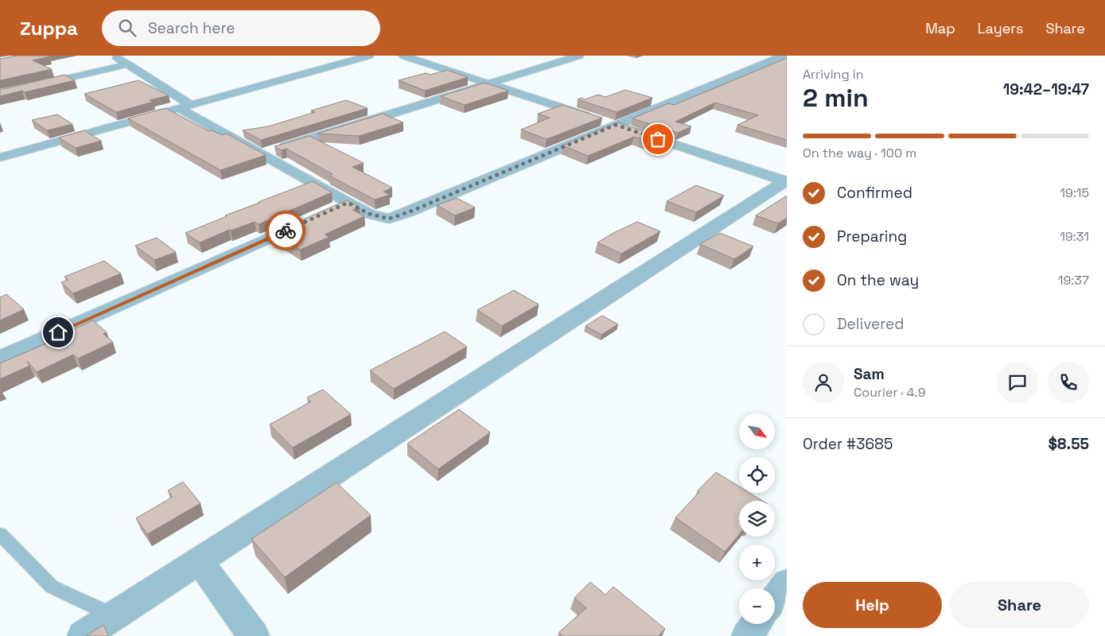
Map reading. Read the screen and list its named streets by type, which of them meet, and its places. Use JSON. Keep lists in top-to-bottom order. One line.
{"north":"bottom right","page":{"header":"Zuppa","search":"Search here","nav":["Map","Layers","Share"],"heading":["2 min","Arriving in","19:42–19:47"],"panel":["Sam","Courier · 4.9","Order #3685","$8.55"],"bar":"On the way · 100 m","list":[["Confirmed","19:15"],["Preparing","19:31"],["On the way","19:37"],"Delivered"],"map_buttons":["+","−"],"buttons":["Help","Share"]}}
